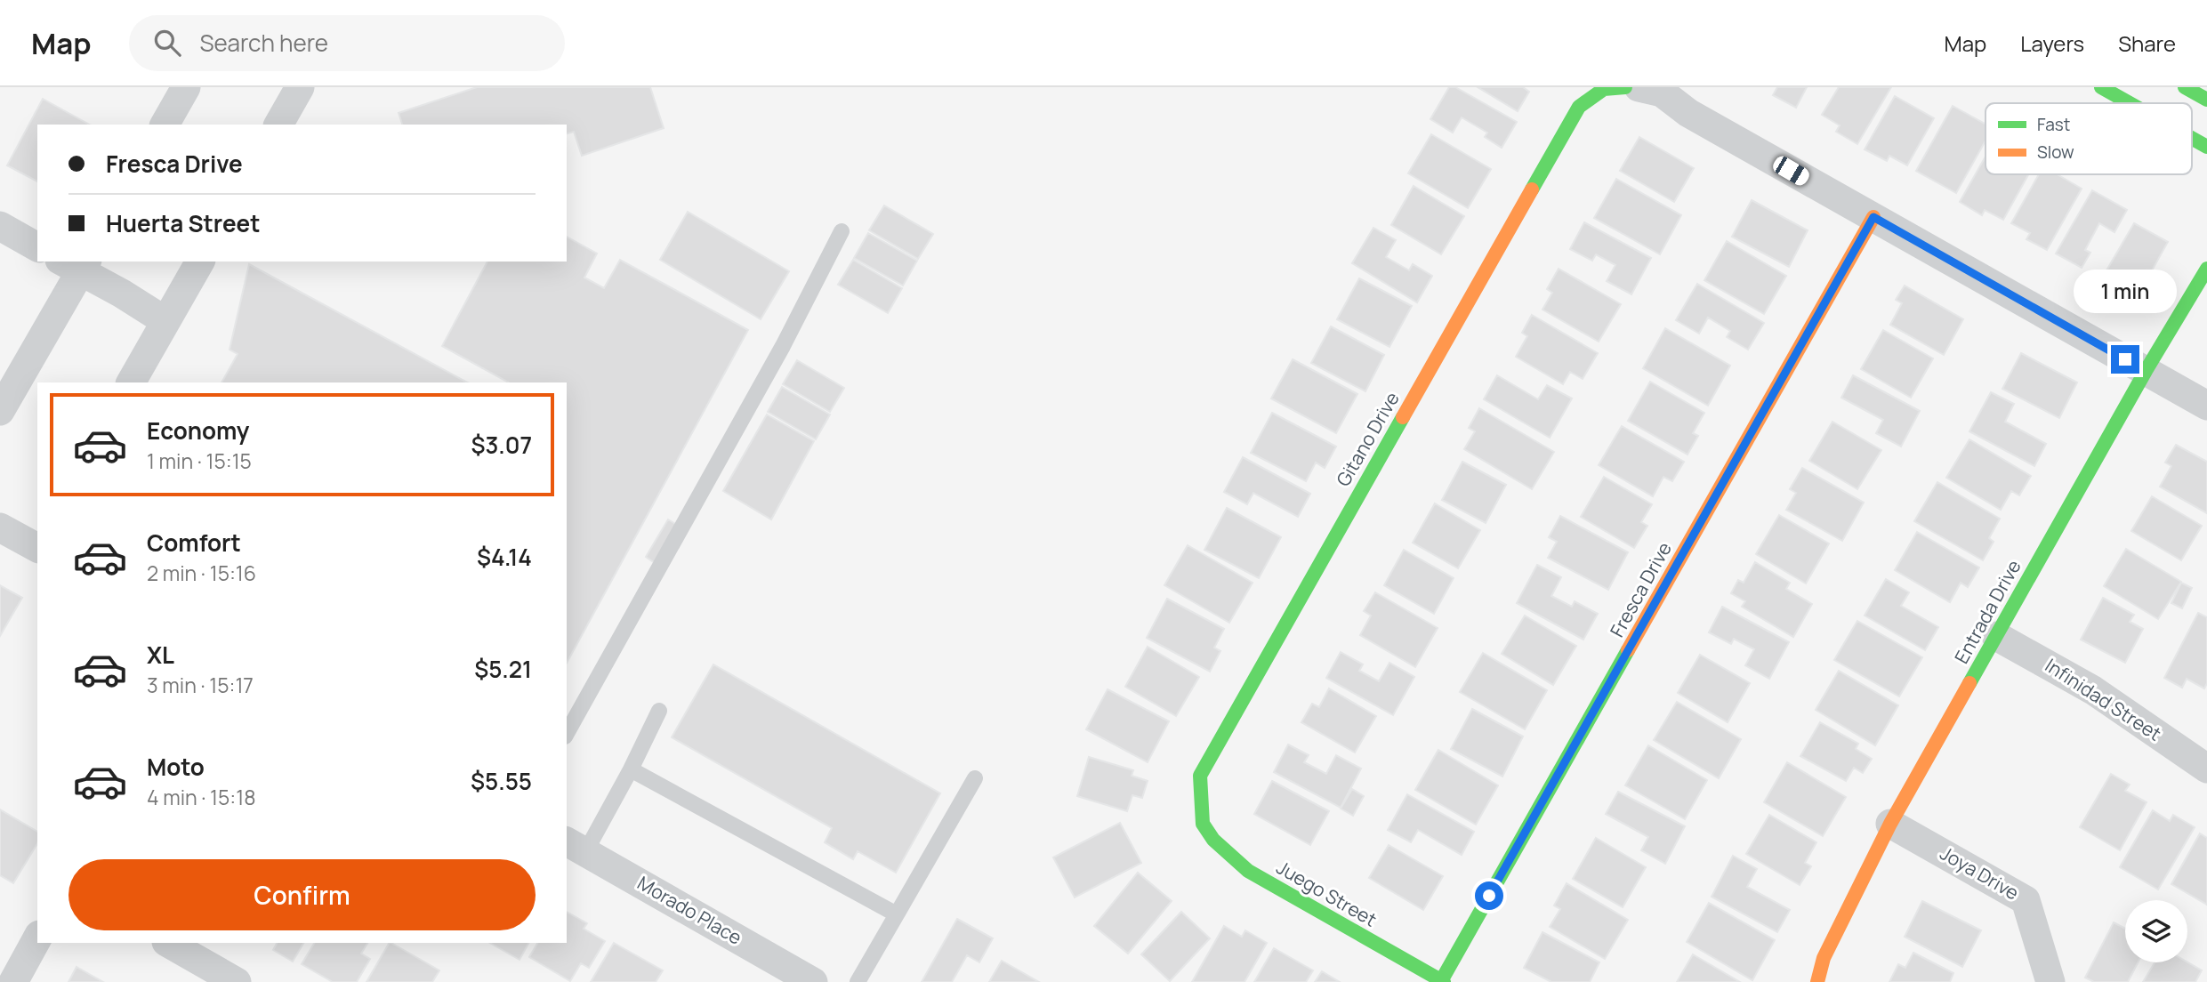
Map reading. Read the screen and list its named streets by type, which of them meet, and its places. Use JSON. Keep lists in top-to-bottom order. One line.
{"streets":{"street":["Gitano Drive","Fresca Drive","Entrada Drive","Infinidad Street","Joya Drive","Juego Street","Morado Place"]},"crossings":[["Gitano Drive","Juego Street"],["Fresca Drive","Juego Street"],["Entrada Drive","Infinidad Street"],["Entrada Drive","Joya Drive"]],"legend":["Fast","Slow"],"page":{"header":"Map","search":"Search here","nav":["Map","Layers","Share"],"banner":["Fresca Drive","Huerta Street"],"bubble":"1 min","list":[{"name":"Economy","note":"1 min · 15:15","value":"$3.07"},{"name":"Comfort","note":"2 min · 15:16","value":"$4.14"},{"name":"XL","note":"3 min · 15:17","value":"$5.21"},{"name":"Moto","note":"4 min · 15:18","value":"$5.55"}],"buttons":"Confirm"}}
